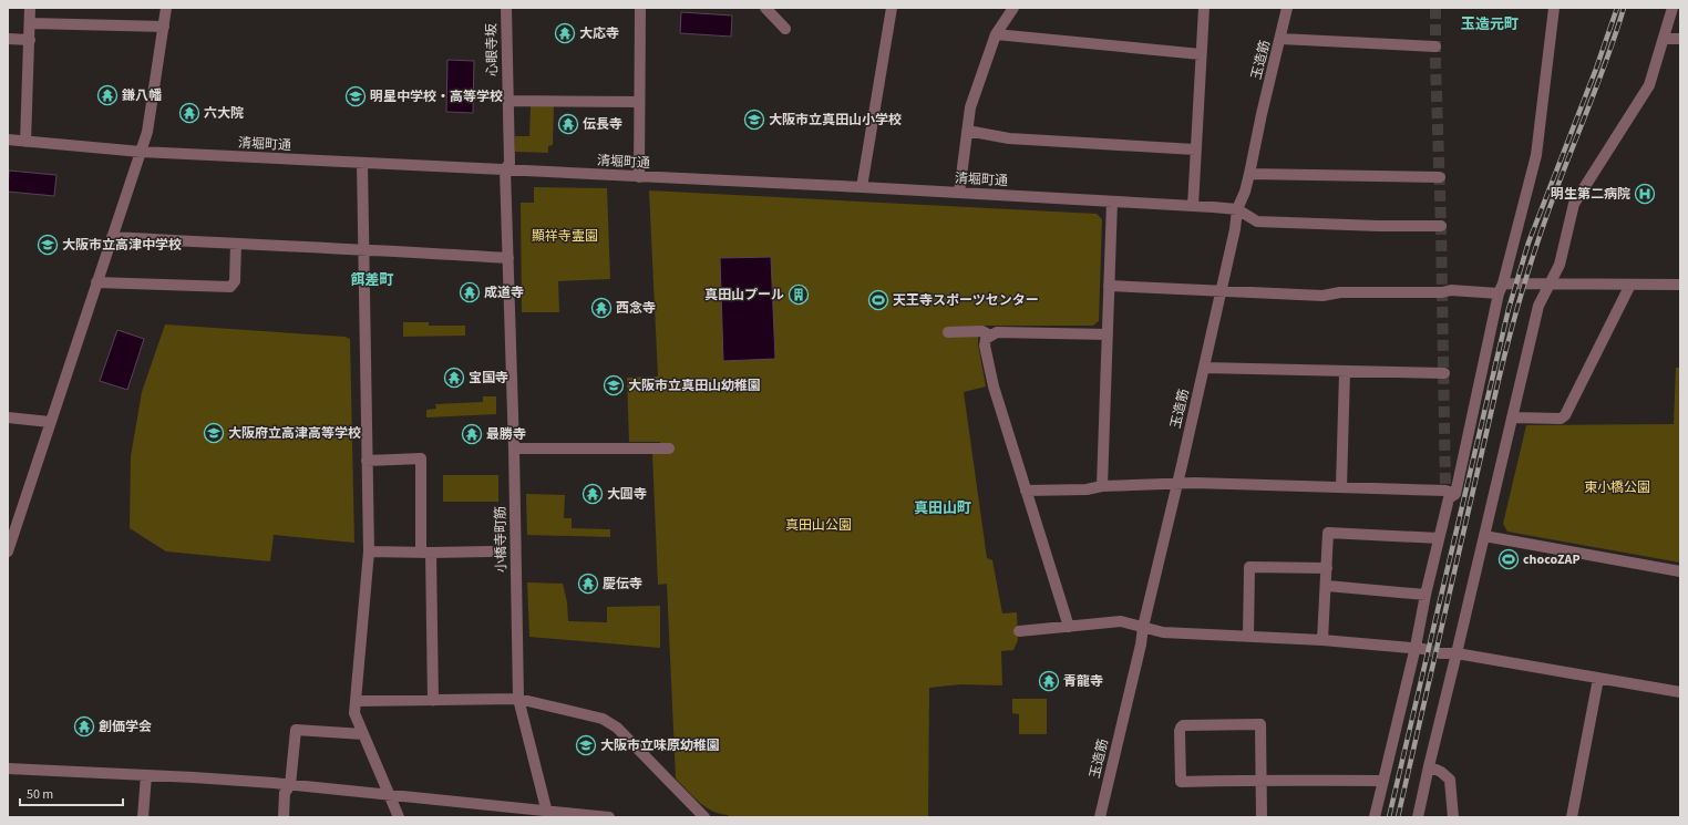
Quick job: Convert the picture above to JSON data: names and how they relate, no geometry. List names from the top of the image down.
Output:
{
  "streets": {
    "street": [
      "心眼寺坂",
      "玉造筋",
      "清堀町通",
      "小橋寺町筋"
    ]
  },
  "crossings": [
    ["心眼寺坂", "清堀町通"],
    ["心眼寺坂", "小橋寺町筋"],
    ["玉造筋", "清堀町通"]
  ],
  "districts": ["玉造元町", "餌差町", "真田山町"],
  "parks": ["顯祥寺霊園", "東小橋公園", "真田山公園"],
  "places": {
    "temple": [
      "大応寺",
      "鎌八幡",
      "六大院",
      "伝長寺",
      "成道寺",
      "西念寺",
      "宝国寺",
      "最勝寺",
      "大圓寺",
      "慶伝寺",
      "青龍寺",
      "創価学会"
    ],
    "school or university": [
      "明星中学校・高等学校",
      "大阪市立真田山小学校",
      "大阪市立高津中学校",
      "大阪市立真田山幼稚園",
      "大阪府立高津高等学校",
      "大阪市立味原幼稚園"
    ],
    "hospital": ["明生第二病院"],
    "building": ["真田山プール"],
    "sports": ["天王寺スポーツセンター", "chocoZAP"]
  },
  "scale_bar": "50 m"
}
